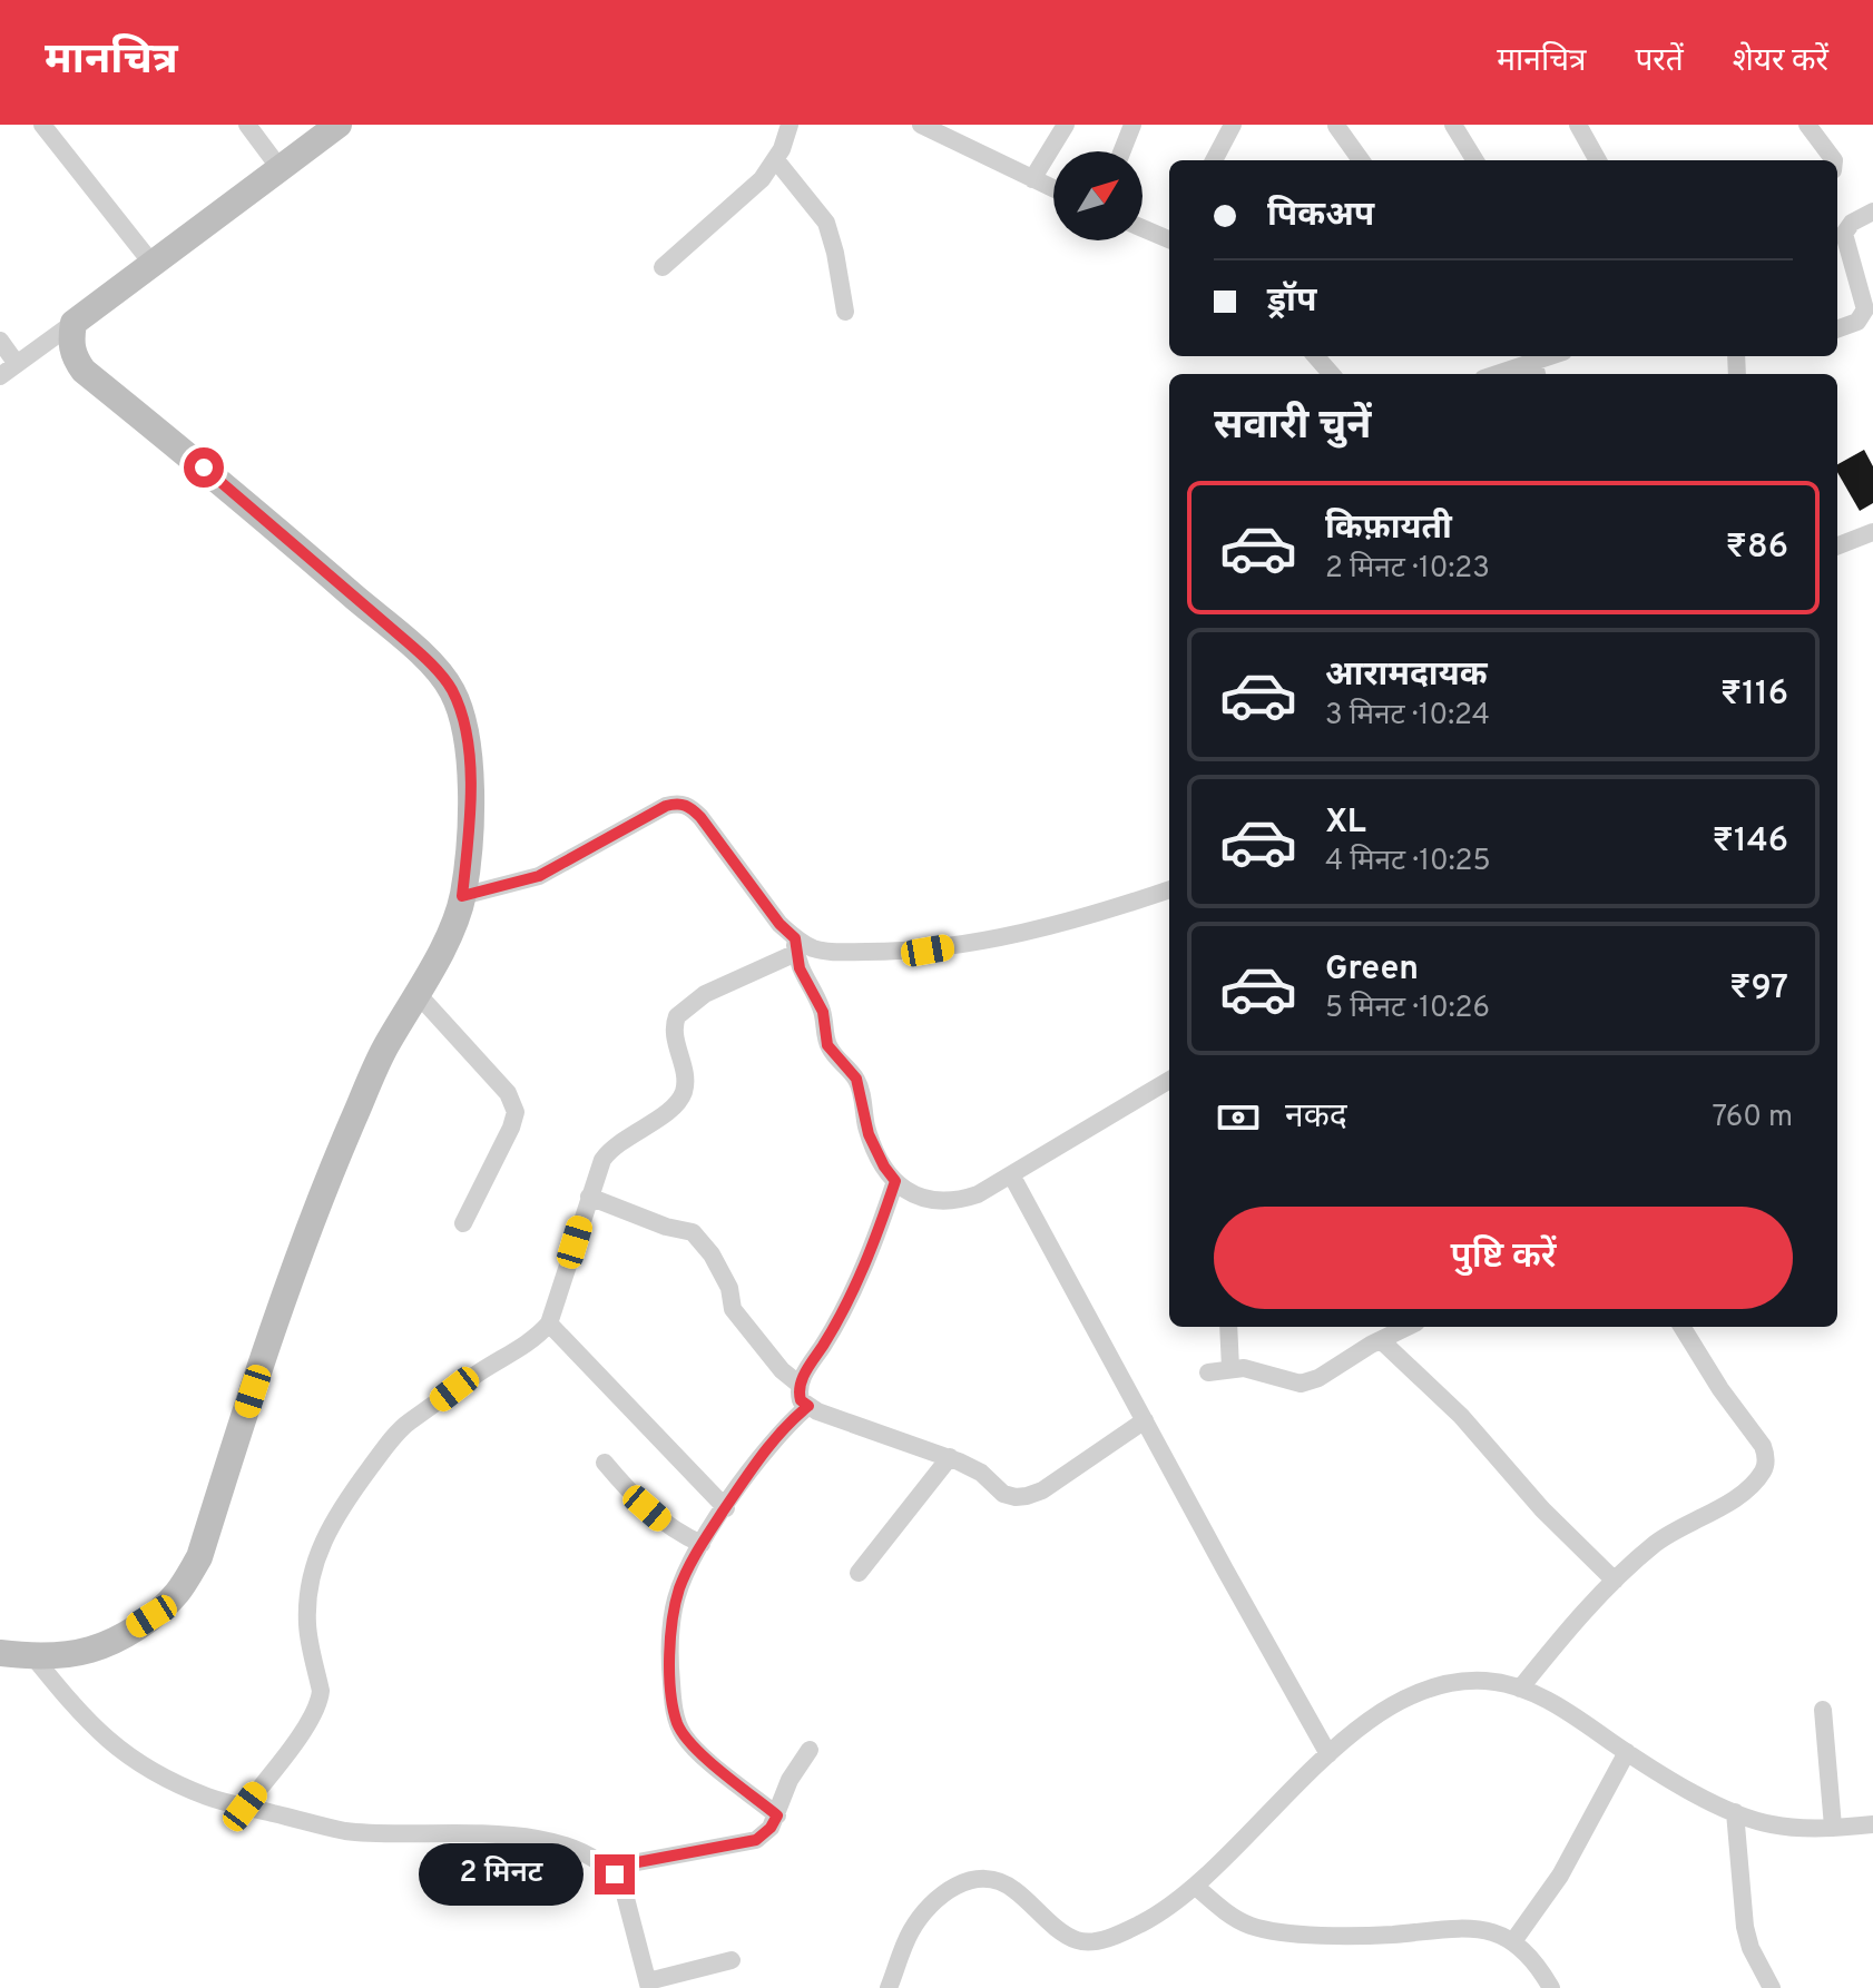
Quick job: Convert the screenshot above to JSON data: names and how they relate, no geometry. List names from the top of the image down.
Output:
{
  "north": "top right",
  "page": {
    "header": "मानचित्र",
    "nav": ["मानचित्र", "परतें", "शेयर करें"],
    "banner": ["पिकअप", "ड्रॉप"],
    "heading": "सवारी चुनें",
    "list": [
      {
        "name": "किफ़ायती",
        "note": "2 मिनट · 10:23",
        "value": "₹86"
      },
      {
        "name": "आरामदायक",
        "note": "3 मिनट · 10:24",
        "value": "₹116"
      },
      {
        "name": "XL",
        "note": "4 मिनट · 10:25",
        "value": "₹146"
      },
      {
        "name": "Green",
        "note": "5 मिनट · 10:26",
        "value": "₹97"
      }
    ],
    "pay": ["नकद", "760 m"],
    "buttons": "पुष्टि करें",
    "bubble": "2 मिनट"
  }
}
